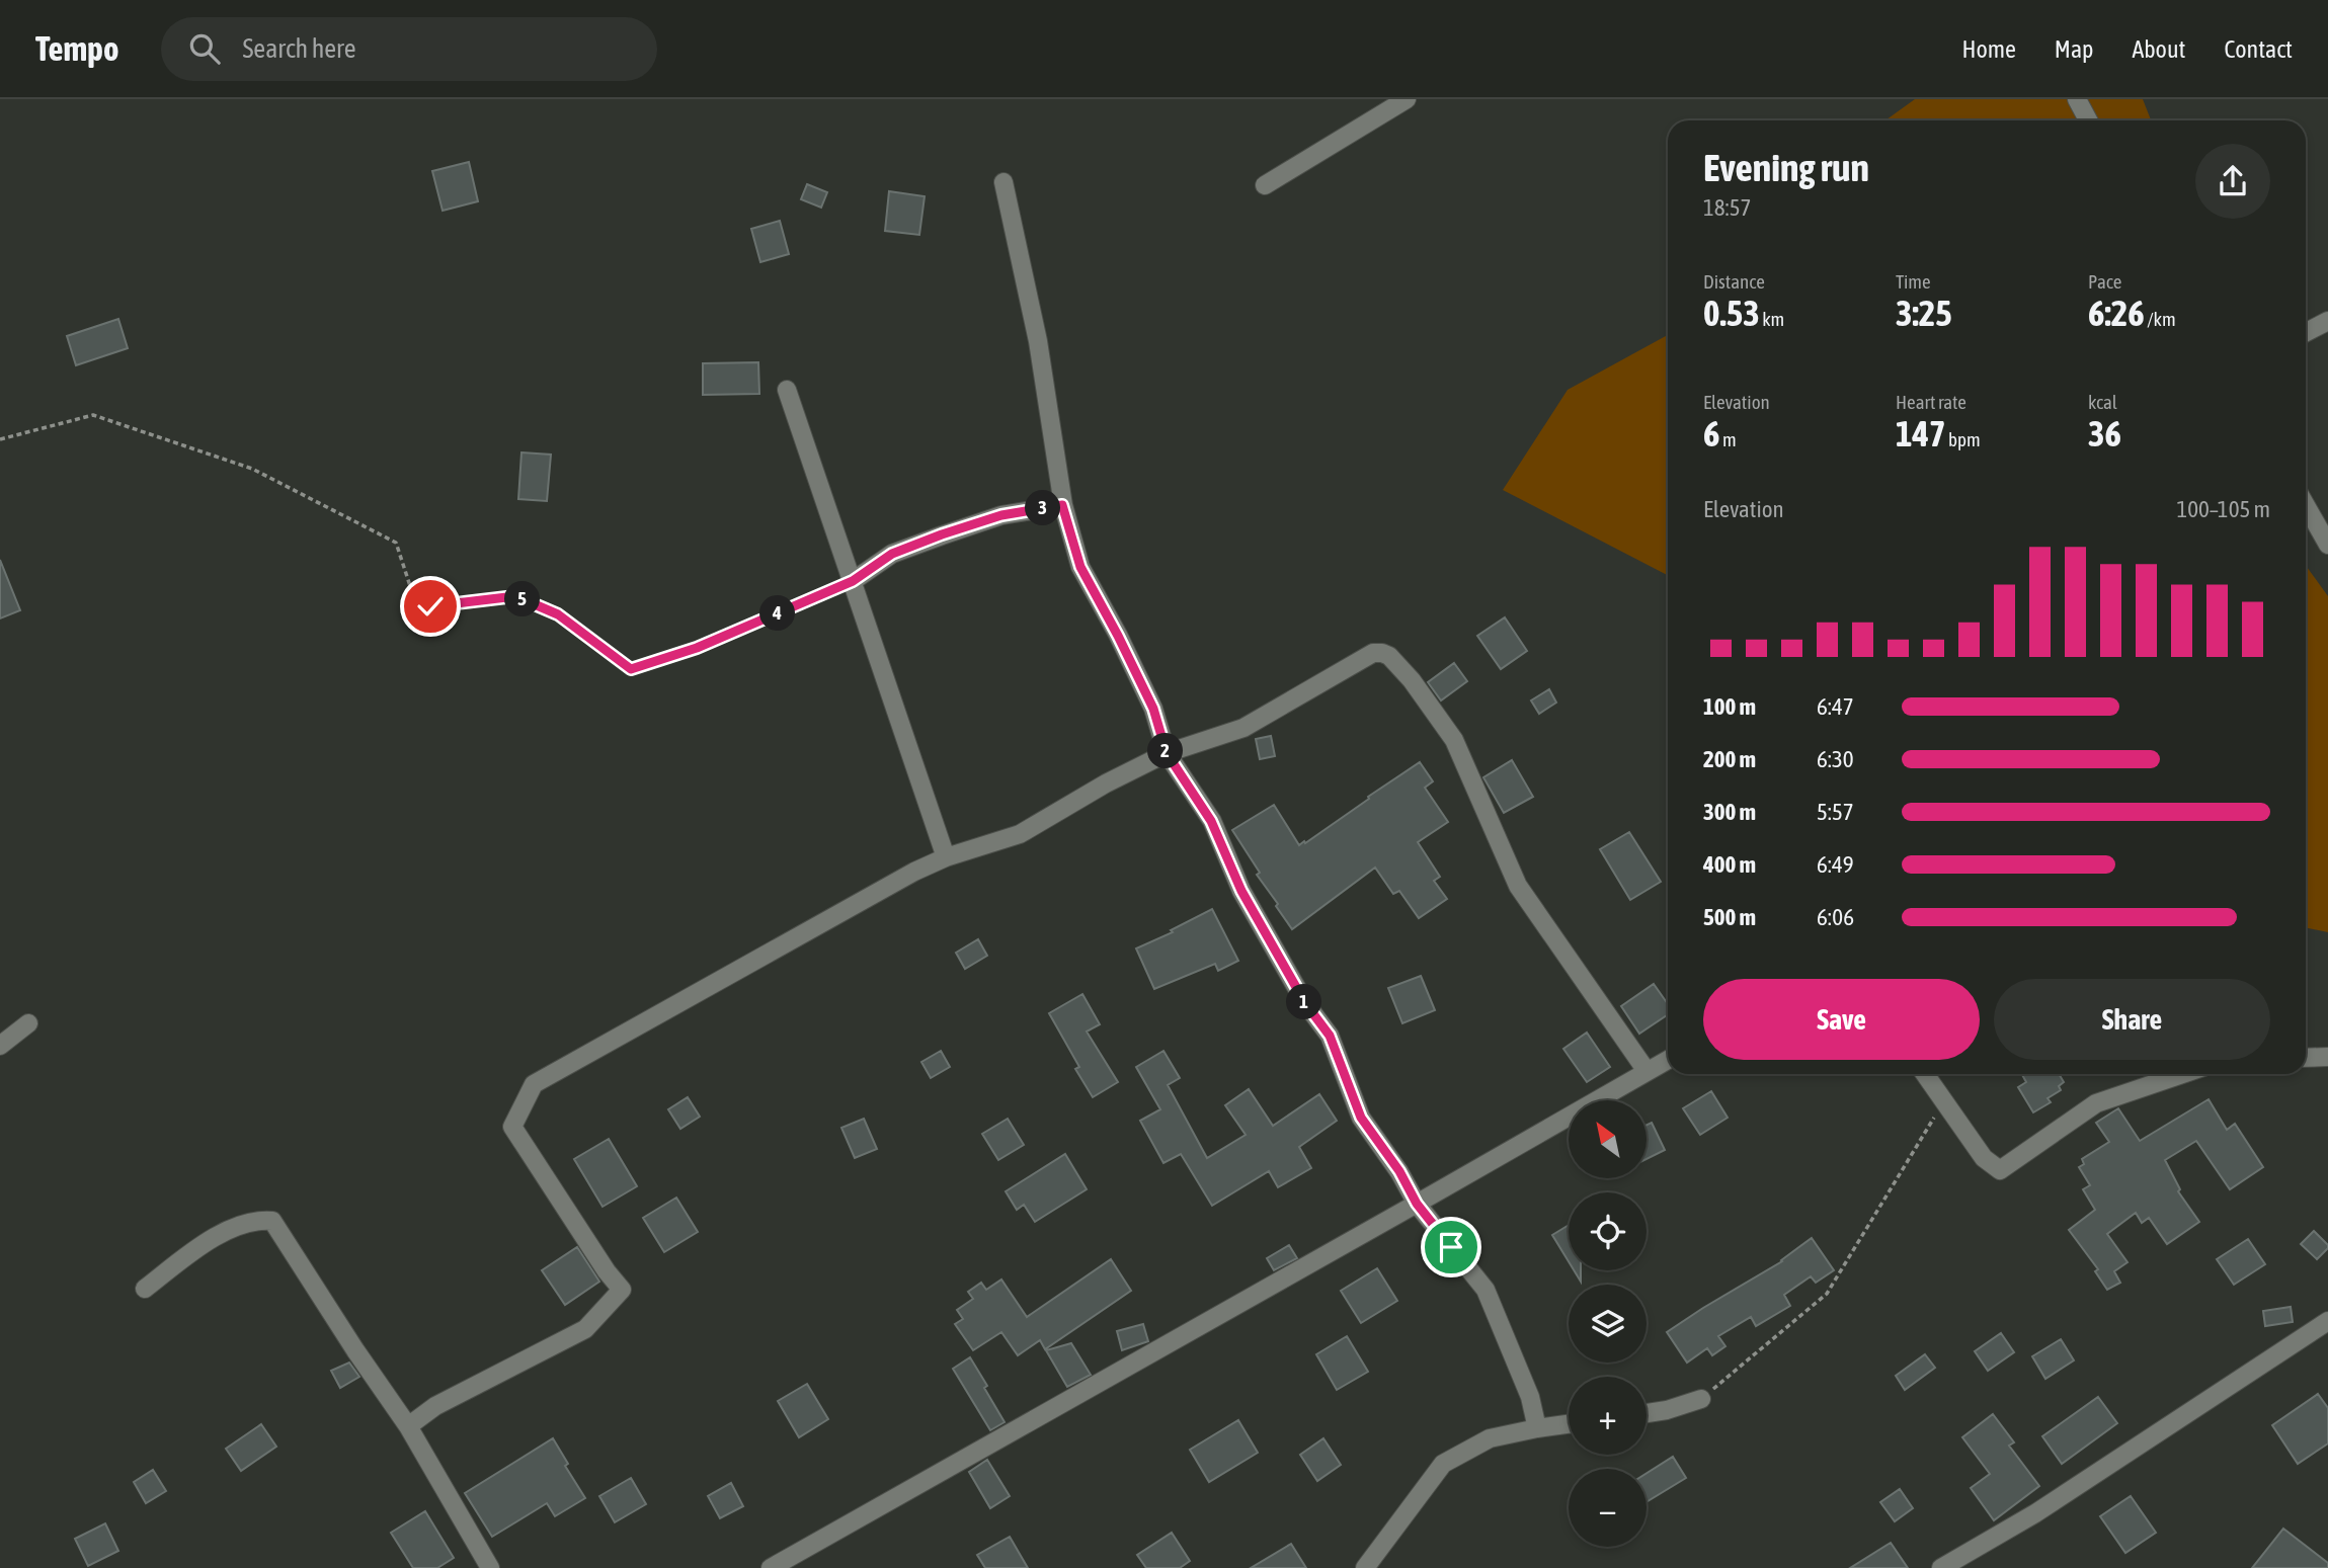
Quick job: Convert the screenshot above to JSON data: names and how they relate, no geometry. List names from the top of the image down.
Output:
{
  "north": "top left",
  "page": {
    "header": "Tempo",
    "search": "Search here",
    "nav": [
      "Home",
      "Map",
      "About",
      "Contact"
    ],
    "heading": ["Evening run", "18:57"],
    "stats": [
      ["Distance", "0.53 km"],
      ["Time", "3:25"],
      ["Pace", "6:26 /km"],
      ["Elevation", "6 m"],
      ["Heart rate", "147 bpm"],
      ["kcal", "36"]
    ],
    "chart": ["Elevation", "100–105 m"],
    "pins": [
      "3",
      "5",
      "4",
      "2",
      "1"
    ],
    "list": [
      {
        "name": "100 m",
        "note": "6:47"
      },
      {
        "name": "200 m",
        "note": "6:30"
      },
      {
        "name": "300 m",
        "note": "5:57"
      },
      {
        "name": "400 m",
        "note": "6:49"
      },
      {
        "name": "500 m",
        "note": "6:06"
      }
    ],
    "buttons": ["Save", "Share"],
    "map_buttons": ["+", "−"]
  }
}
